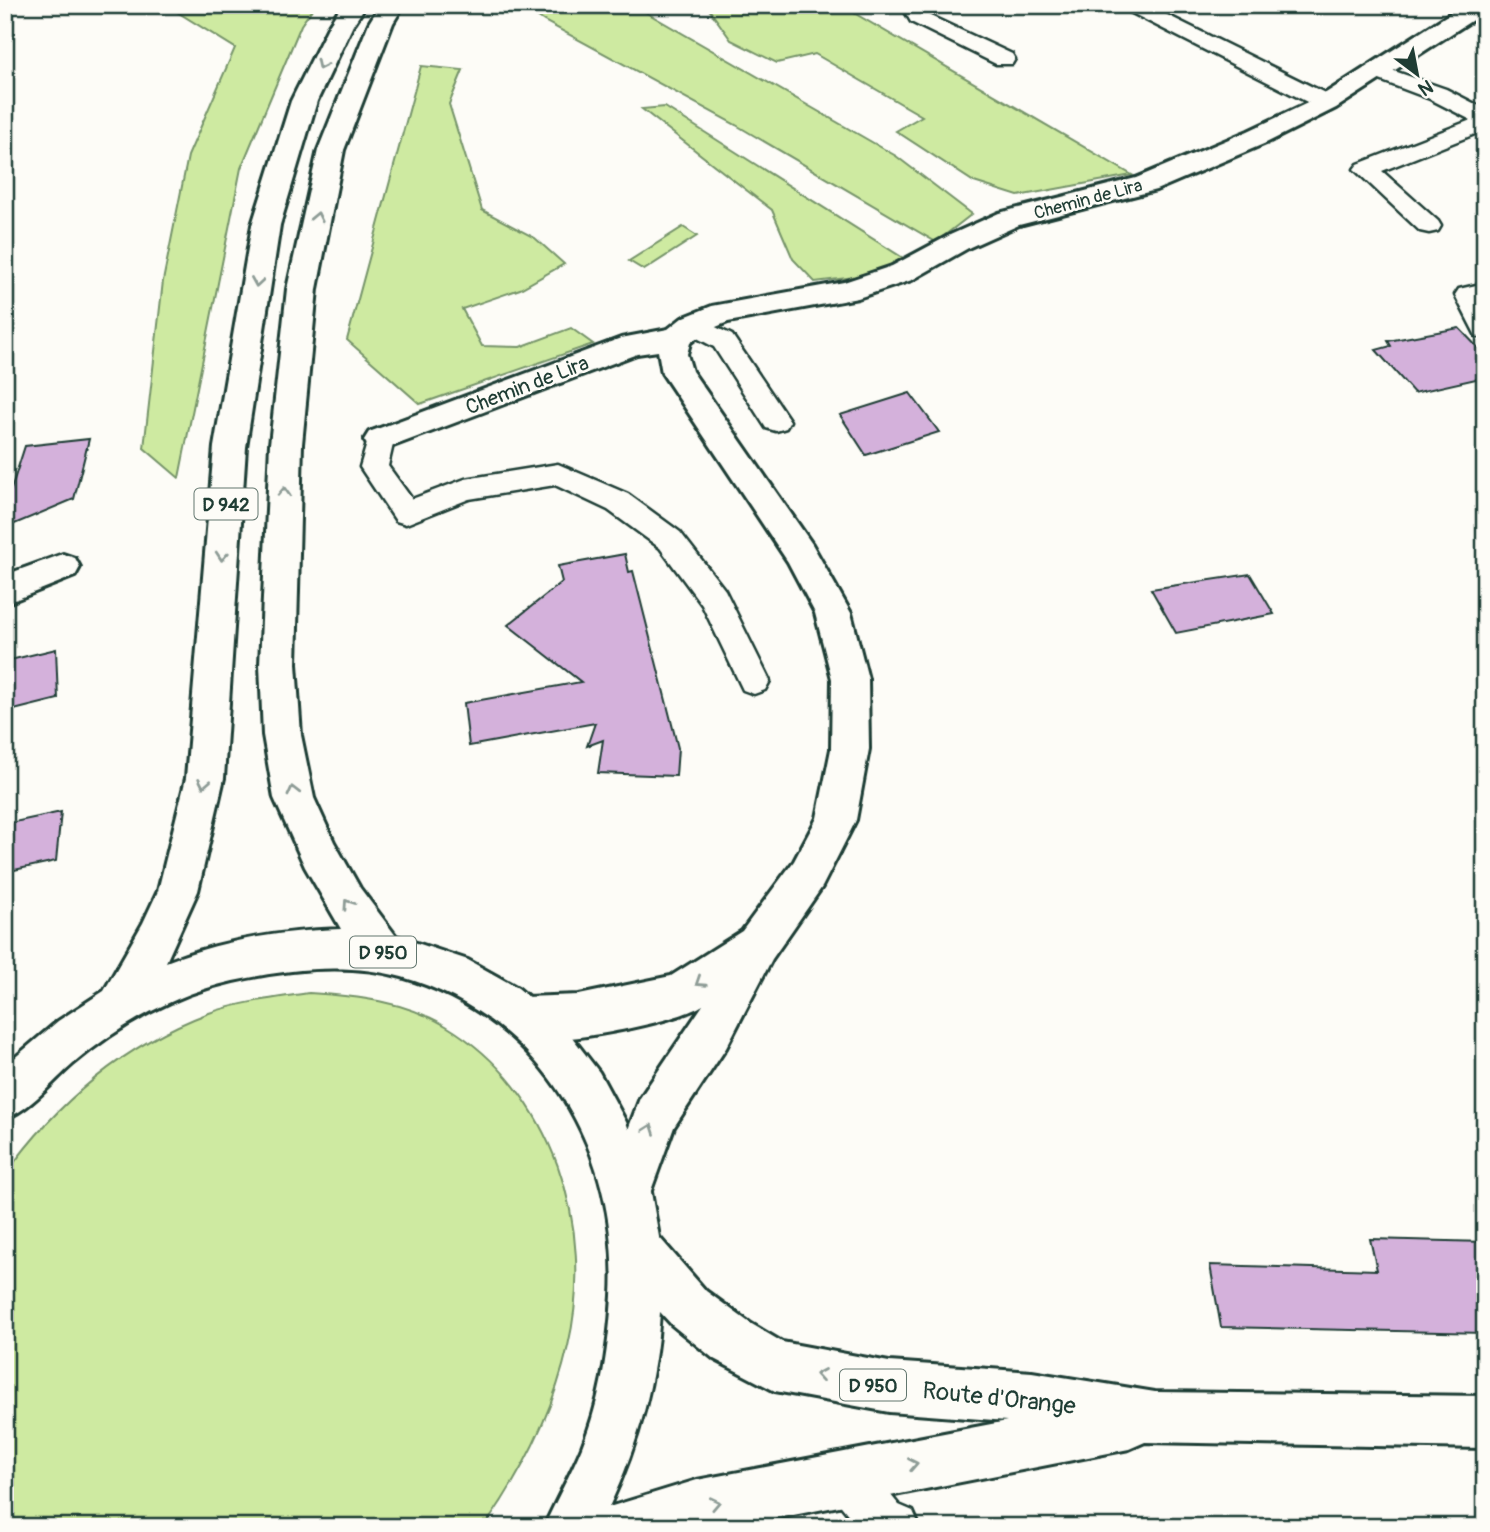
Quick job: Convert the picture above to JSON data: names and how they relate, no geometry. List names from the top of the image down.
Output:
{
  "streets": {
    "main road": [
      "Chemin de Lira",
      "D 942",
      "D 950",
      "Route d'Orange"
    ]
  },
  "crossings": [
    ["D 942", "D 950"],
    ["D 950", "Route d'Orange"]
  ],
  "north": "bottom right"
}
